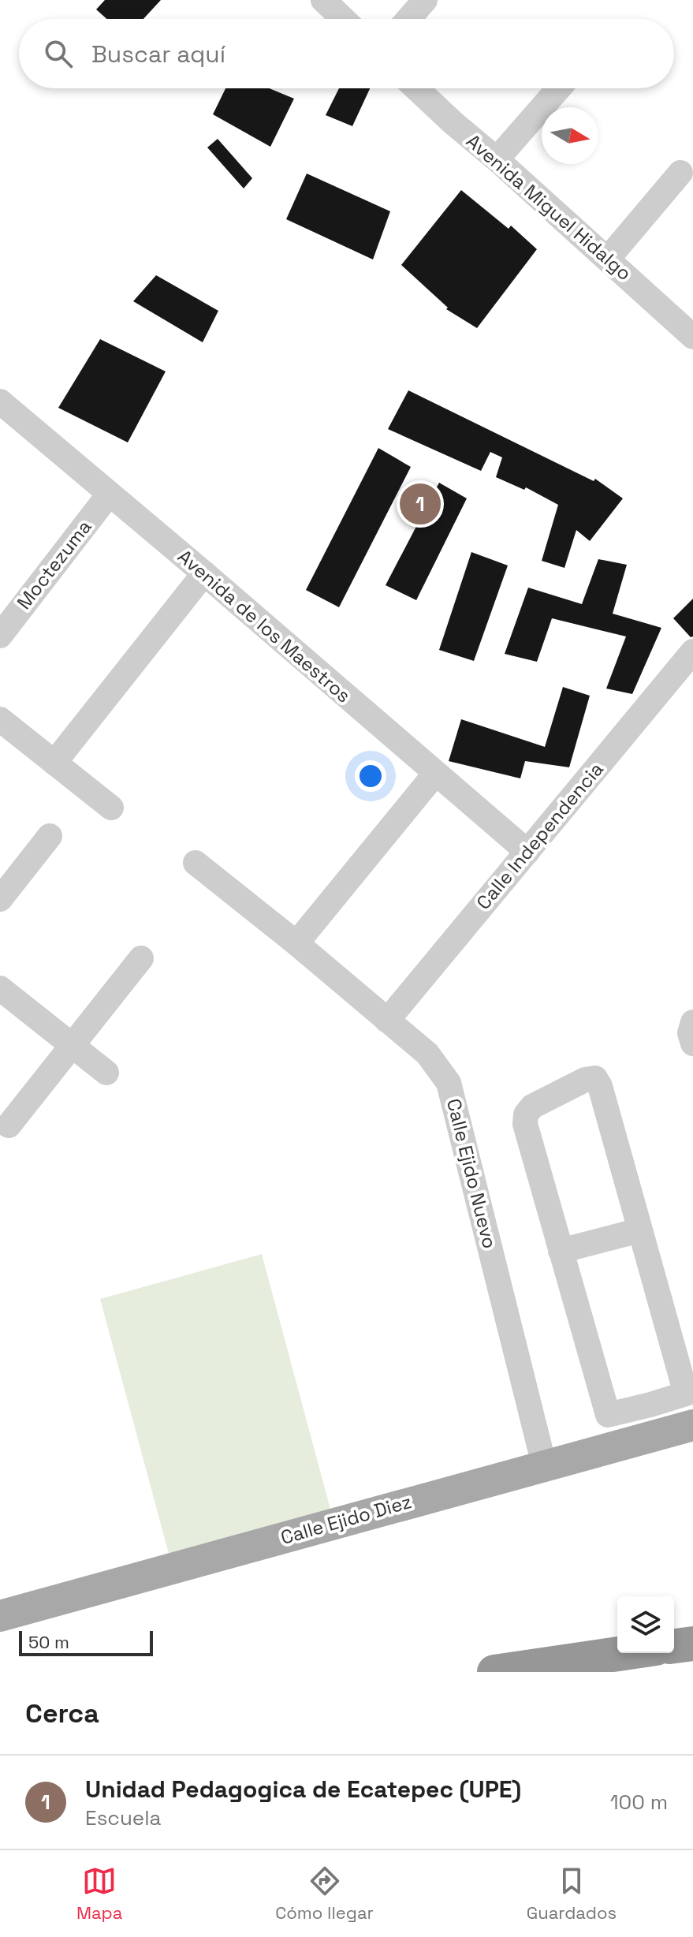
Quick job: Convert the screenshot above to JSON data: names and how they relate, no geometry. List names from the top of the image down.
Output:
{
  "streets": {
    "main road": ["Calle Ejido Diez"],
    "street": [
      "Avenida Miguel Hidalgo",
      "Moctezuma",
      "Avenida de los Maestros",
      "Calle Independencia",
      "Calle Ejido Nuevo"
    ]
  },
  "crossings": [
    ["Moctezuma", "Avenida de los Maestros"],
    ["Avenida de los Maestros", "Calle Independencia"],
    ["Calle Independencia", "Calle Ejido Nuevo"],
    ["Calle Ejido Nuevo", "Calle Ejido Diez"]
  ],
  "scale_bar": "50 m",
  "north": "right",
  "page": {
    "search": "Buscar aquí",
    "pins": "1",
    "scale": "50 m",
    "heading": "Cerca",
    "list": [
      {
        "mark": "1",
        "name": "Unidad Pedagogica de Ecatepec (UPE)",
        "note": "Escuela",
        "value": "100 m"
      }
    ],
    "nav": ["Mapa", "Cómo llegar", "Guardados"]
  }
}
